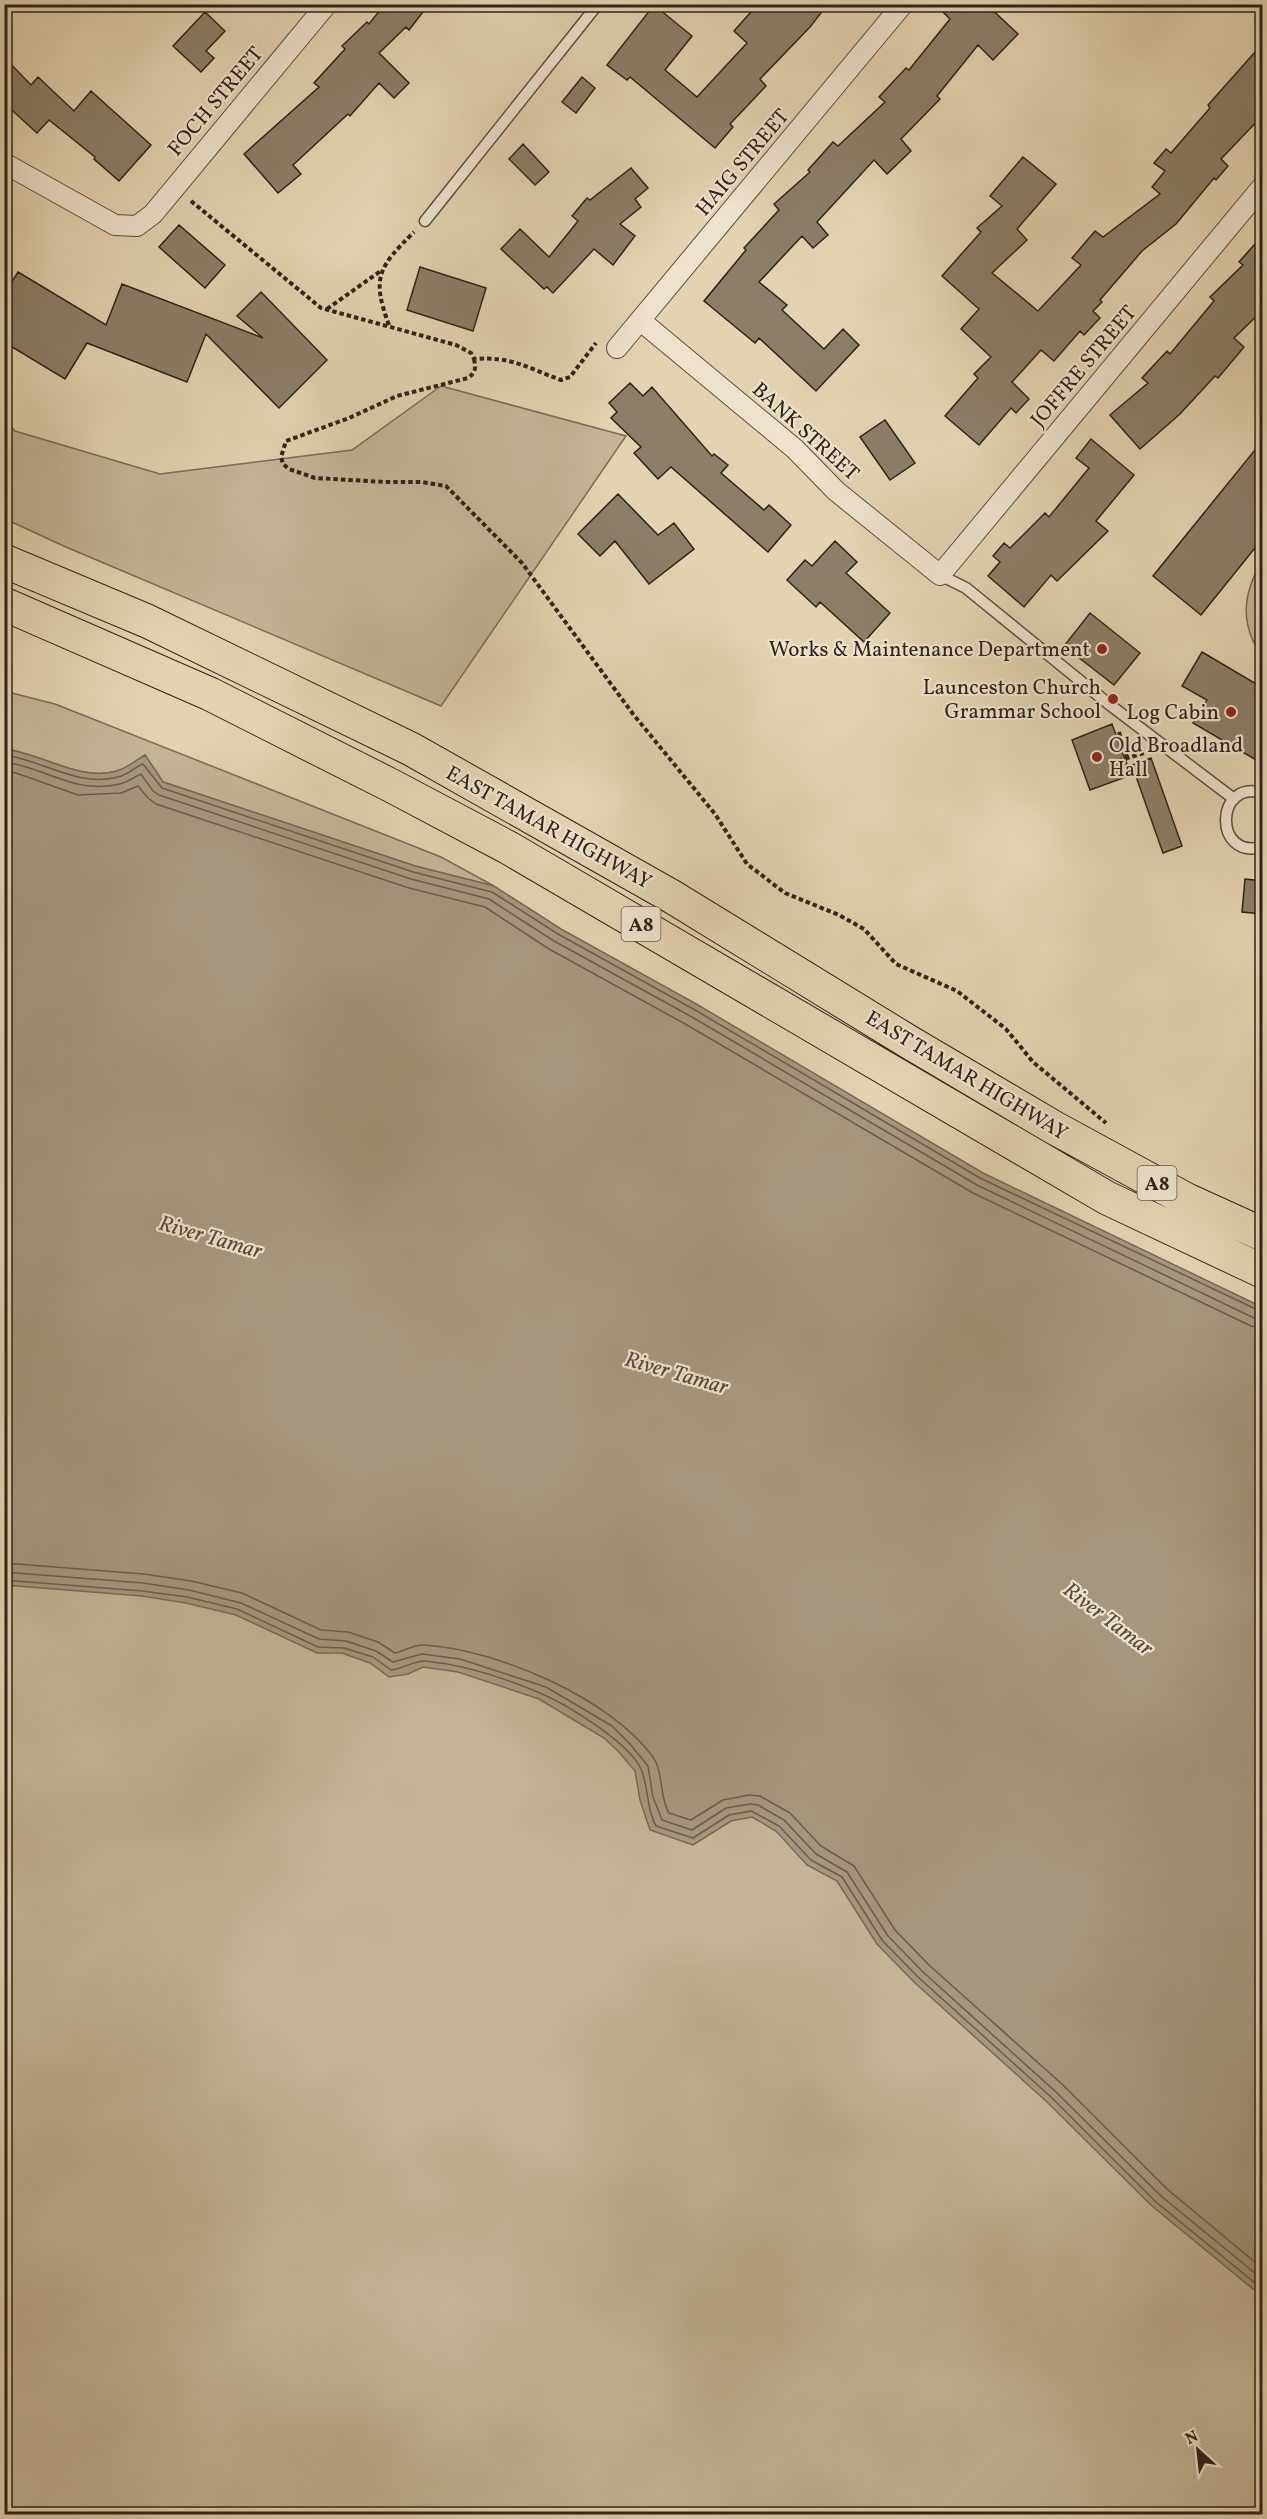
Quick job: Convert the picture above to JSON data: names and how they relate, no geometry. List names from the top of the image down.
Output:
{
  "streets": {
    "highway": ["EAST TAMAR HIGHWAY", "A8"],
    "street": [
      "FOCH STREET",
      "HAIG STREET",
      "JOFFRE STREET",
      "BANK STREET"
    ]
  },
  "crossings": [
    ["HAIG STREET", "BANK STREET"],
    ["JOFFRE STREET", "BANK STREET"]
  ],
  "water": ["River Tamar"],
  "places": [
    "Works & Maintenance Department",
    "Launceston Church Grammar School",
    "Log Cabin",
    "Old Broadland Hall"
  ],
  "north": "top left"
}
